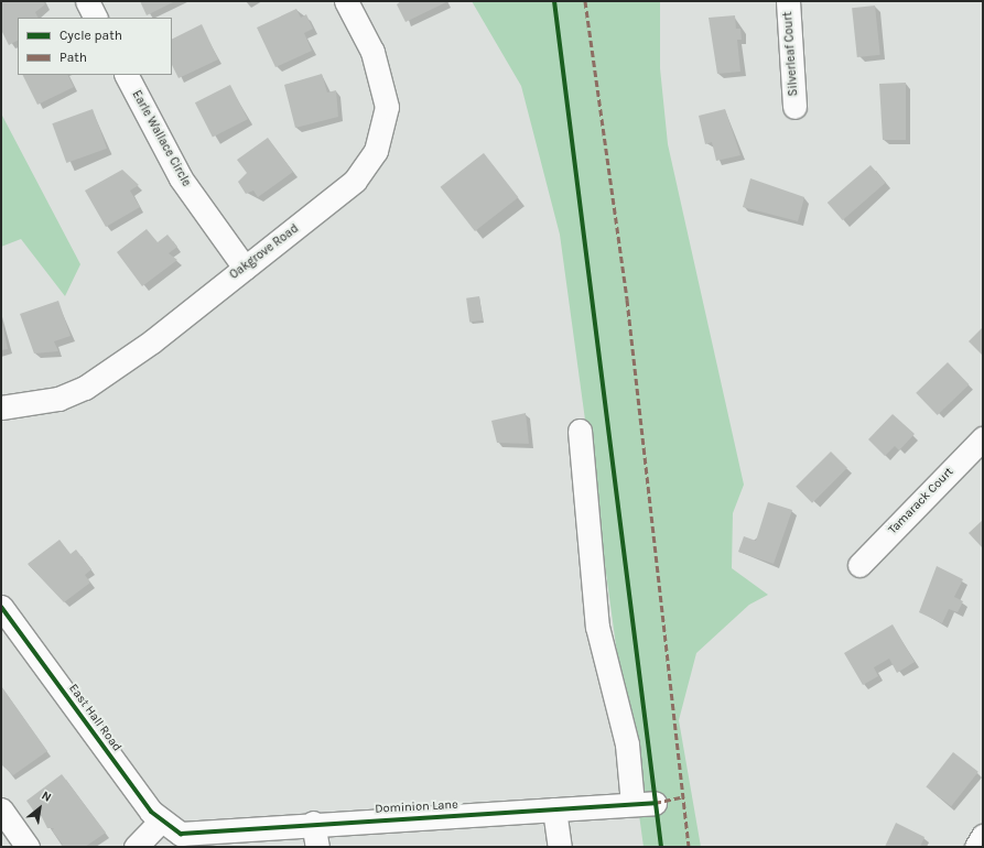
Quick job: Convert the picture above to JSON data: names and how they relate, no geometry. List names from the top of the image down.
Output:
{
  "streets": {
    "street": [
      "Silverleaf Court",
      "Earle Wallace Circle",
      "Oakgrove Road",
      "Tamarack Court",
      "East Hall Road",
      "Dominion Lane"
    ]
  },
  "crossings": [
    ["Earle Wallace Circle", "Oakgrove Road"],
    ["East Hall Road", "Dominion Lane"]
  ],
  "legend": ["Cycle path", "Path"],
  "north": "top right"
}
